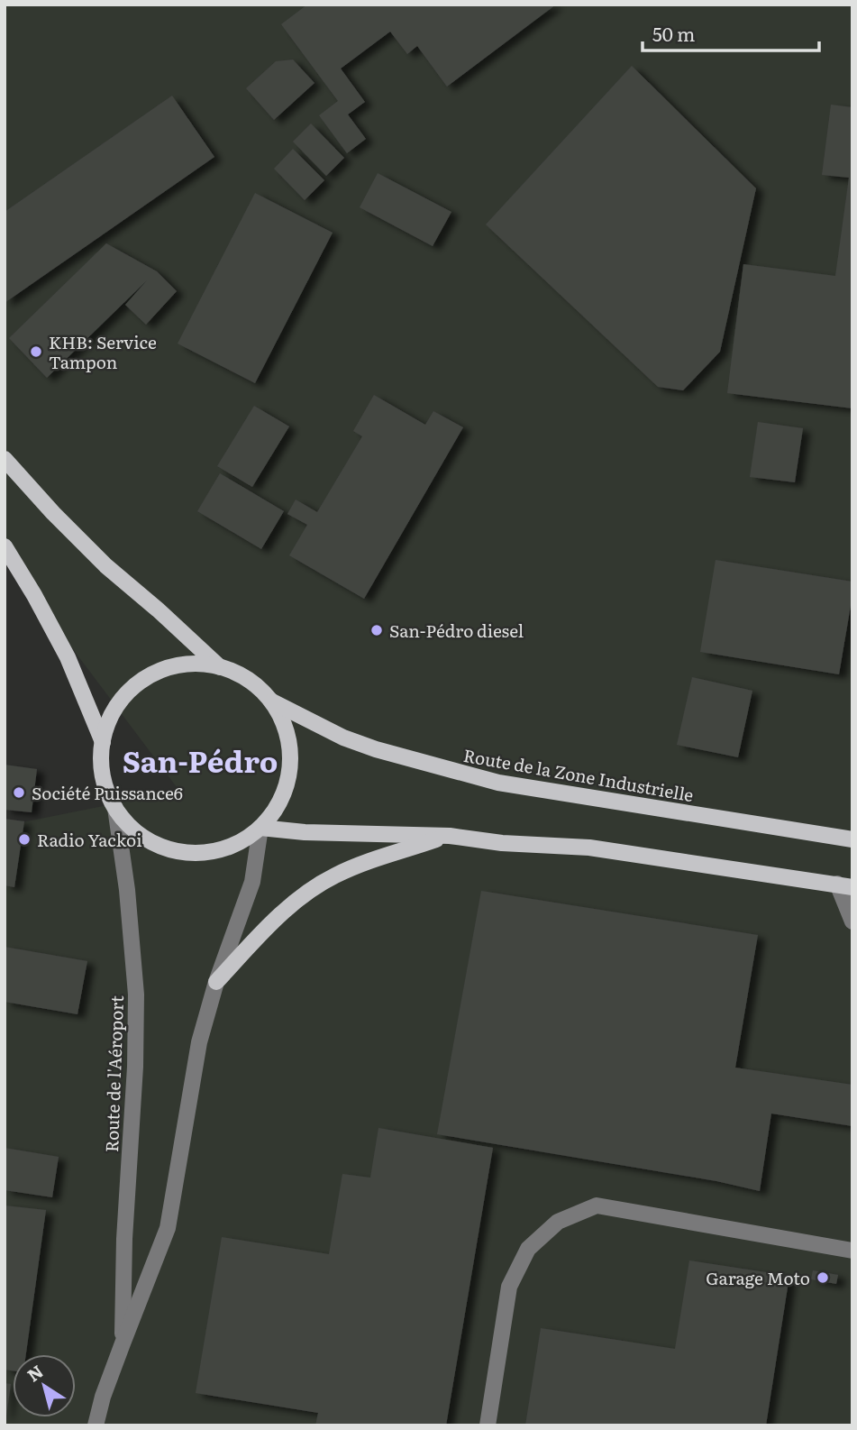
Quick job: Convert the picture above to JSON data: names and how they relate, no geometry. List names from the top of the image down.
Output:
{
  "streets": {
    "main road": ["Route de la Zone Industrielle"],
    "street": ["Route de l'Aéroport"]
  },
  "crossings": [
    ["Route de la Zone Industrielle", "Route de l'Aéroport"]
  ],
  "districts": ["San-Pédro"],
  "places": [
    "KHB: Service Tampon",
    "San-Pédro diesel",
    "Société Puissance6",
    "Radio Yackoi",
    "Garage Moto"
  ],
  "scale_bar": "50 m",
  "north": "top left"
}
